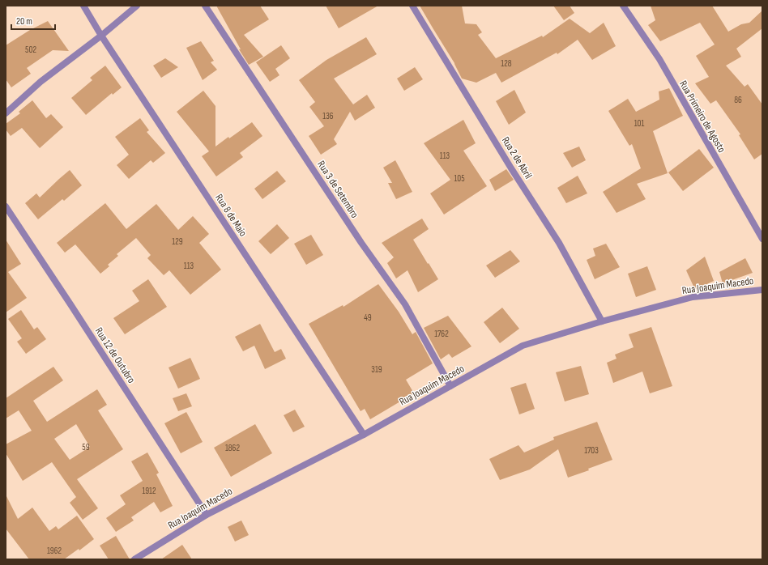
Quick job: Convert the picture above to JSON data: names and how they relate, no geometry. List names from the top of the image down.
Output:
{
  "streets": {
    "street": [
      "Rua Primeiro de Agosto",
      "Rua 2 de Abril",
      "Rua 3 de Setembro",
      "Rua 8 de Maio",
      "Rua Joaquim Macedo",
      "Rua 12 de Outubro"
    ]
  },
  "crossings": [
    ["Rua 2 de Abril", "Rua Joaquim Macedo"],
    ["Rua 3 de Setembro", "Rua Joaquim Macedo"],
    ["Rua 8 de Maio", "Rua Joaquim Macedo"],
    ["Rua Joaquim Macedo", "Rua 12 de Outubro"]
  ],
  "house_numbers": [
    "502",
    "128",
    "86",
    "136",
    "101",
    "113",
    "105",
    "129",
    "113",
    "49",
    "1762",
    "319",
    "59",
    "1862",
    "1703",
    "1912",
    "1962"
  ],
  "scale_bar": "20 m"
}
